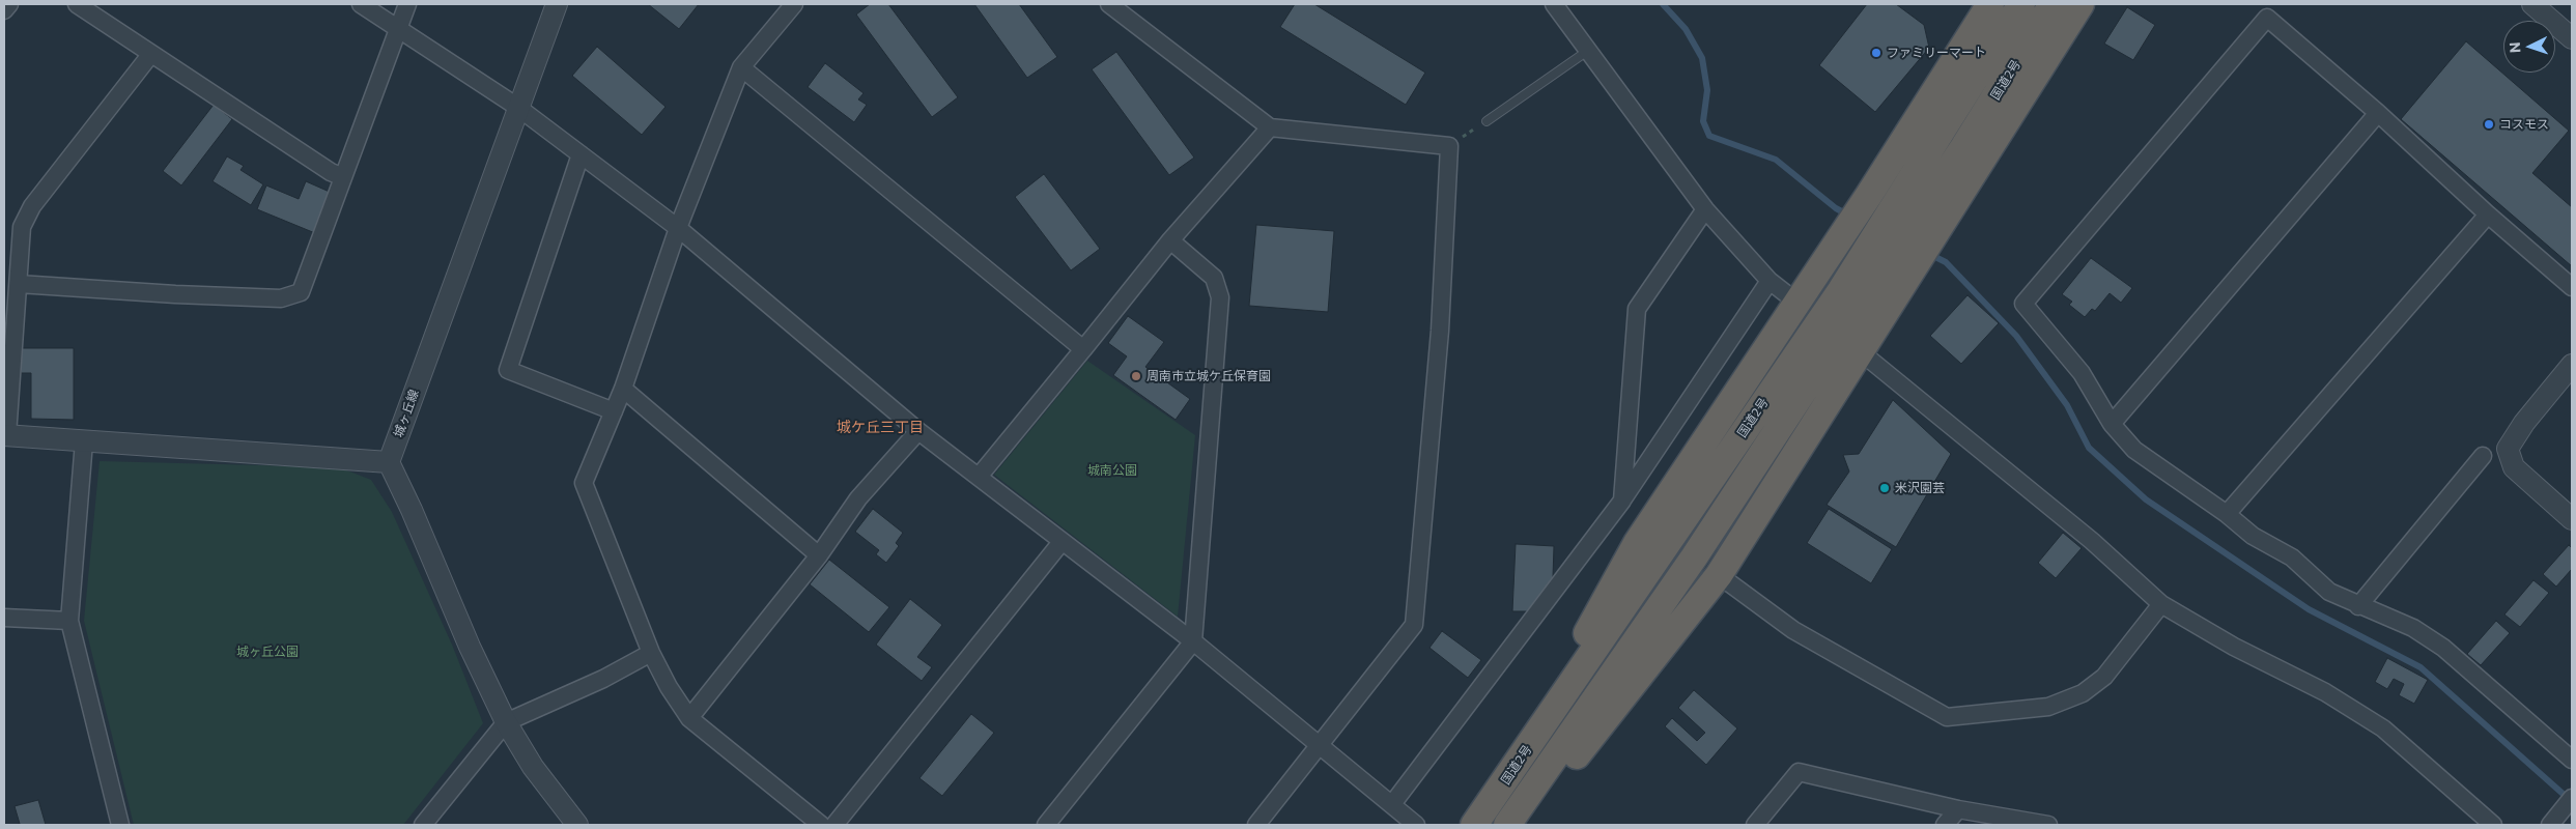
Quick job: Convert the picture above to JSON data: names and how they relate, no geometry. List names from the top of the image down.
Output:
{
  "streets": {
    "highway": ["国道2号"],
    "street": ["城ヶ丘線"]
  },
  "districts": ["城ケ丘三丁目"],
  "parks": ["城南公園", "城ヶ丘公園"],
  "places": [
    "ファミリーマート",
    "コスモス",
    "周南市立城ケ丘保育園",
    "米沢園芸"
  ],
  "north": "left"
}
